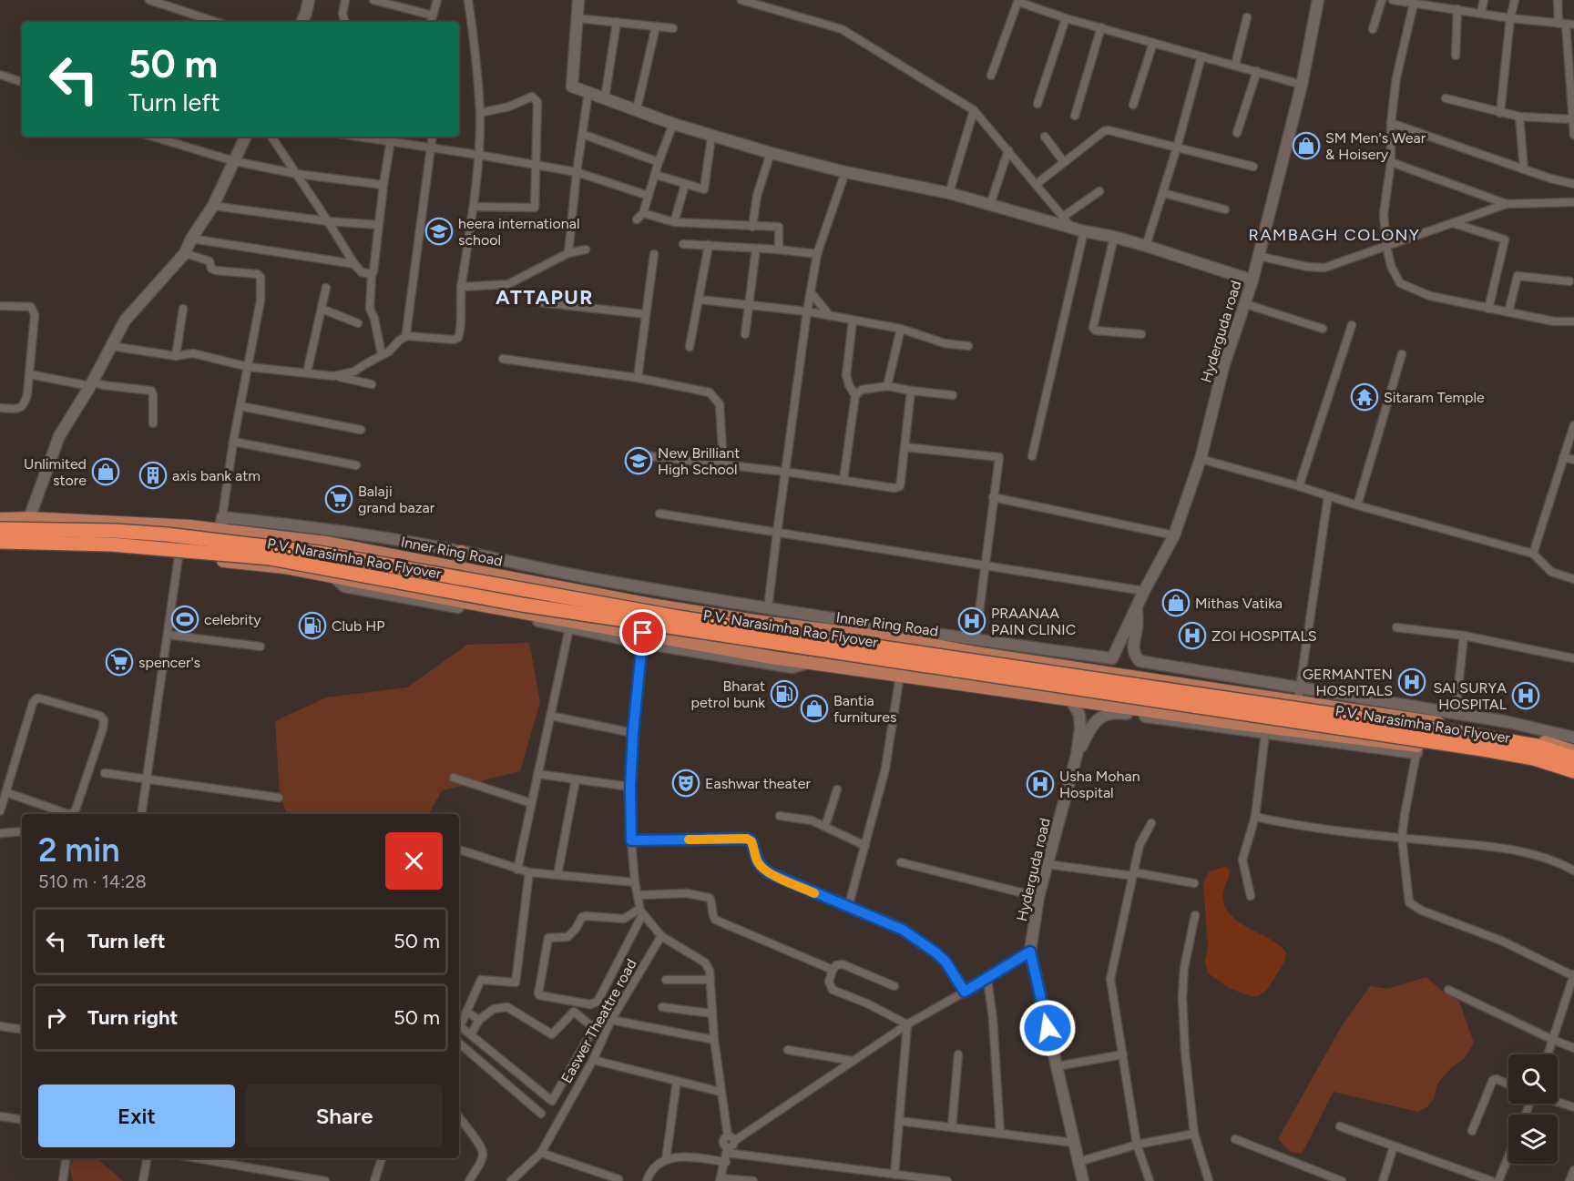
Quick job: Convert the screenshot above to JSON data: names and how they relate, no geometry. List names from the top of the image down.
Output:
{
  "streets": {
    "highway": ["P.V. Narasimha Rao Flyover"],
    "main road": ["Inner Ring Road"],
    "street": ["Hyderguda road", "Easwer Theattre road"]
  },
  "districts": ["RAMBAGH COLONY", "ATTAPUR"],
  "places": {
    "shop": [
      "SM Men's Wear & Hoisery",
      "Unlimited store",
      "Mithas Vatika",
      "Bantia furnitures"
    ],
    "school or university": ["heera international school", "New Brilliant High School"],
    "temple": ["Sitaram Temple"],
    "building": ["axis bank atm"],
    "supermarket": ["Balaji grand bazar", "spencer's"],
    "sports": ["celebrity"],
    "hospital": [
      "PRAANAA PAIN CLINIC",
      "ZOI HOSPITALS",
      "GERMANTEN HOSPITALS",
      "SAI SURYA HOSPITAL",
      "Usha Mohan Hospital"
    ],
    "fuel station": ["Club HP", "Bharat petrol bunk"],
    "theatre": ["Eashwar theater"]
  },
  "page": {
    "turn": ["50 m", "Turn left"],
    "heading": ["2 min", "510 m · 14:28"],
    "list": [
      {
        "name": "Turn left",
        "value": "50 m"
      },
      {
        "name": "Turn right",
        "value": "50 m"
      }
    ],
    "buttons": ["Exit", "Share"]
  }
}
